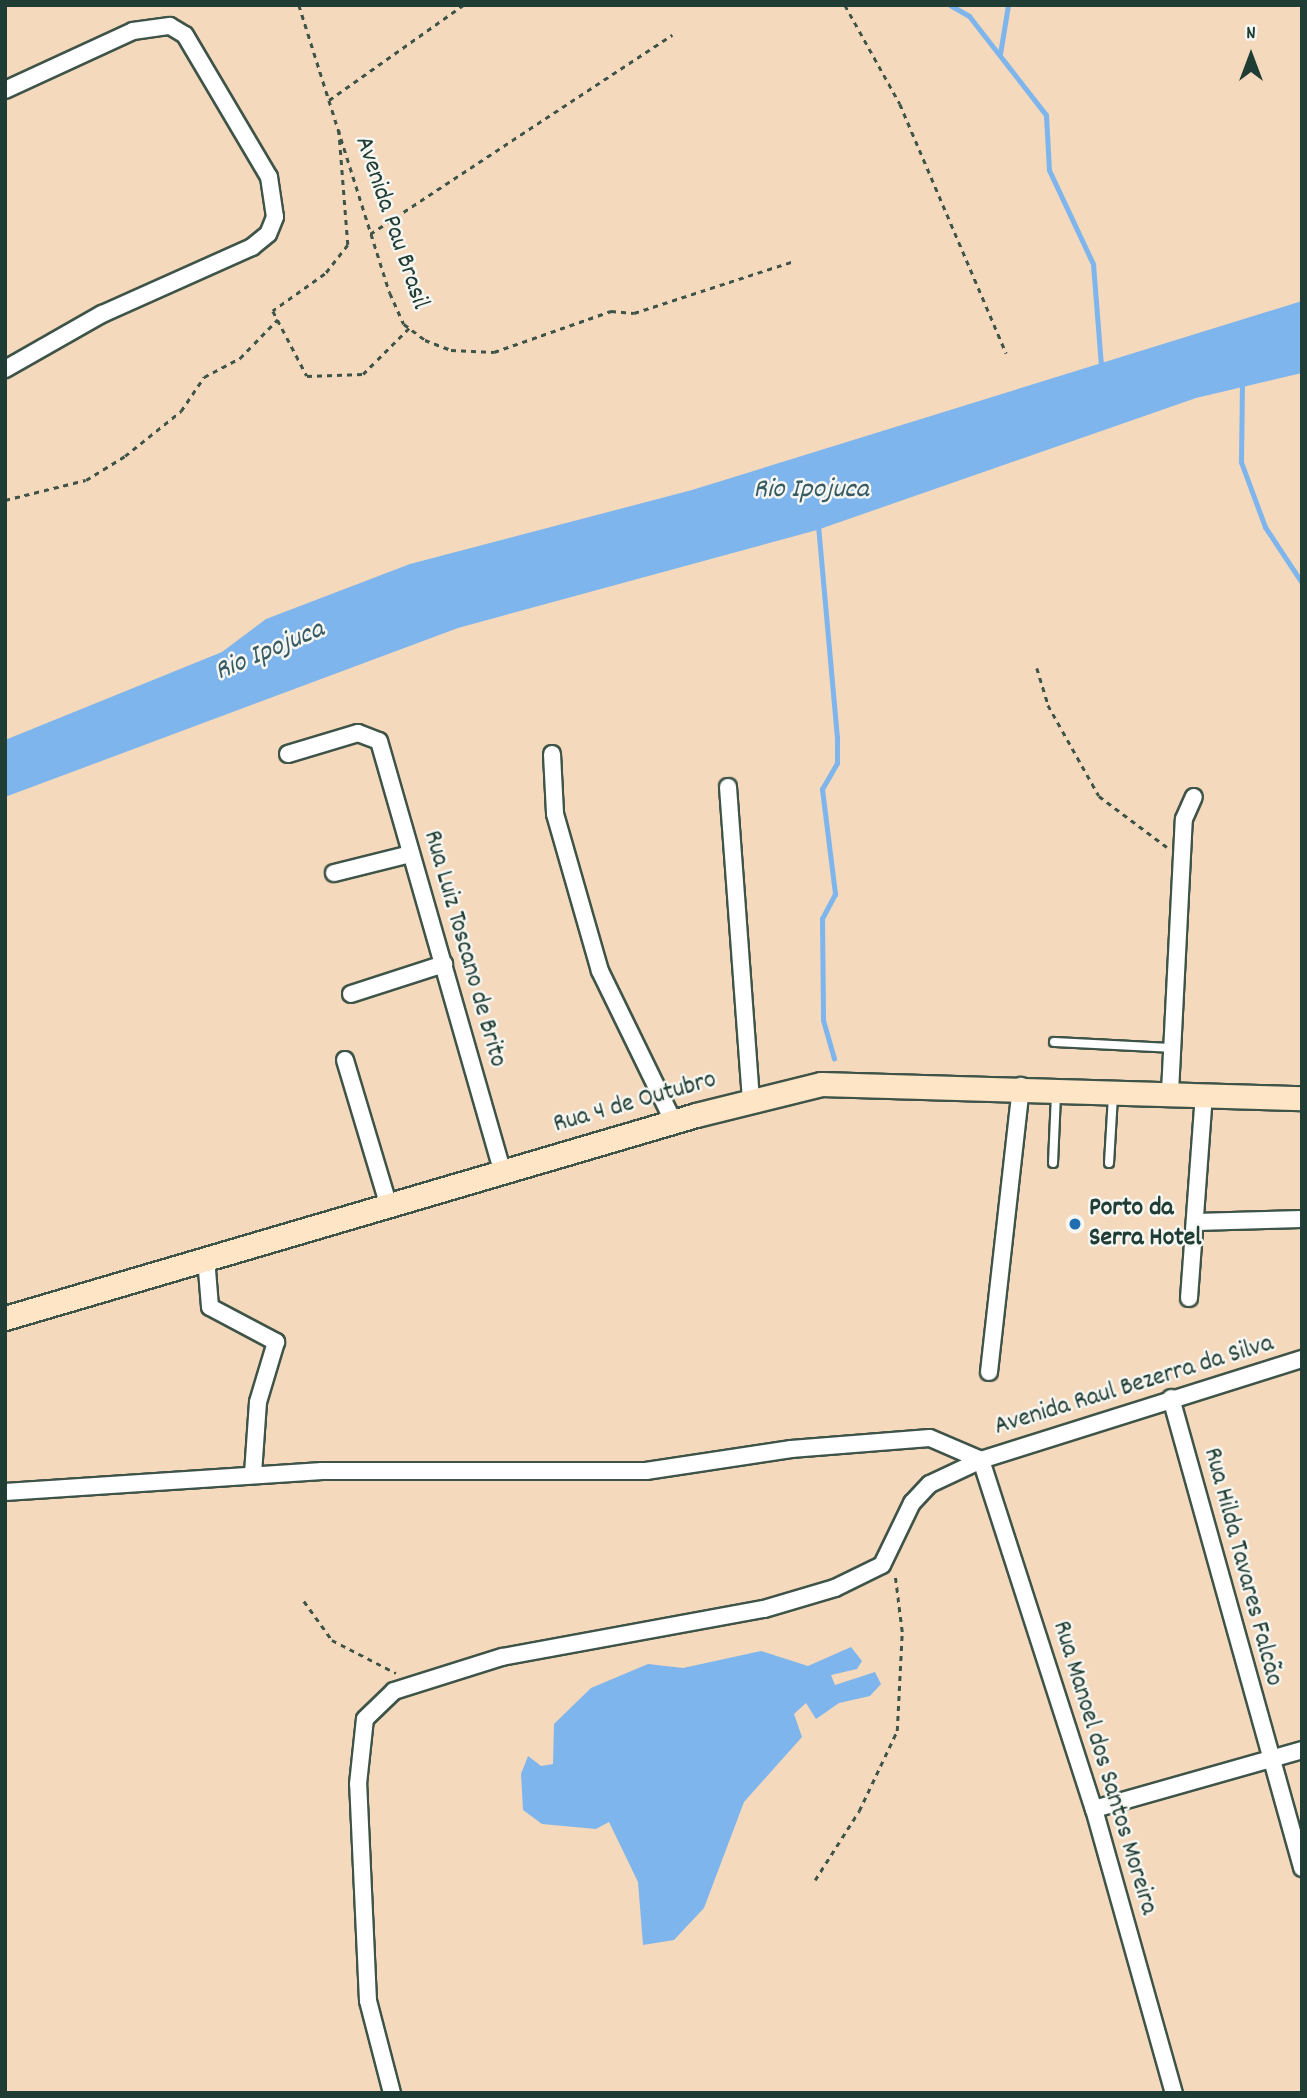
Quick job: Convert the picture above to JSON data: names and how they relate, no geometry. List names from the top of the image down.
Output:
{
  "streets": {
    "main road": ["Rua 4 de Outubro"],
    "street": [
      "Rua Luiz Toscano de Brito",
      "Avenida Raul Bezerra da Silva",
      "Rua Hilda Tavares Falcão",
      "Rua Manoel dos Santos Moreira"
    ],
    "path": ["Avenida Pau Brasil"]
  },
  "crossings": [
    ["Rua Luiz Toscano de Brito", "Rua 4 de Outubro"],
    ["Avenida Raul Bezerra da Silva", "Rua Hilda Tavares Falcão"],
    ["Avenida Raul Bezerra da Silva", "Rua Manoel dos Santos Moreira"]
  ],
  "water": ["Rio Ipojuca"],
  "places": ["Porto da Serra Hotel"],
  "north": "top"
}
